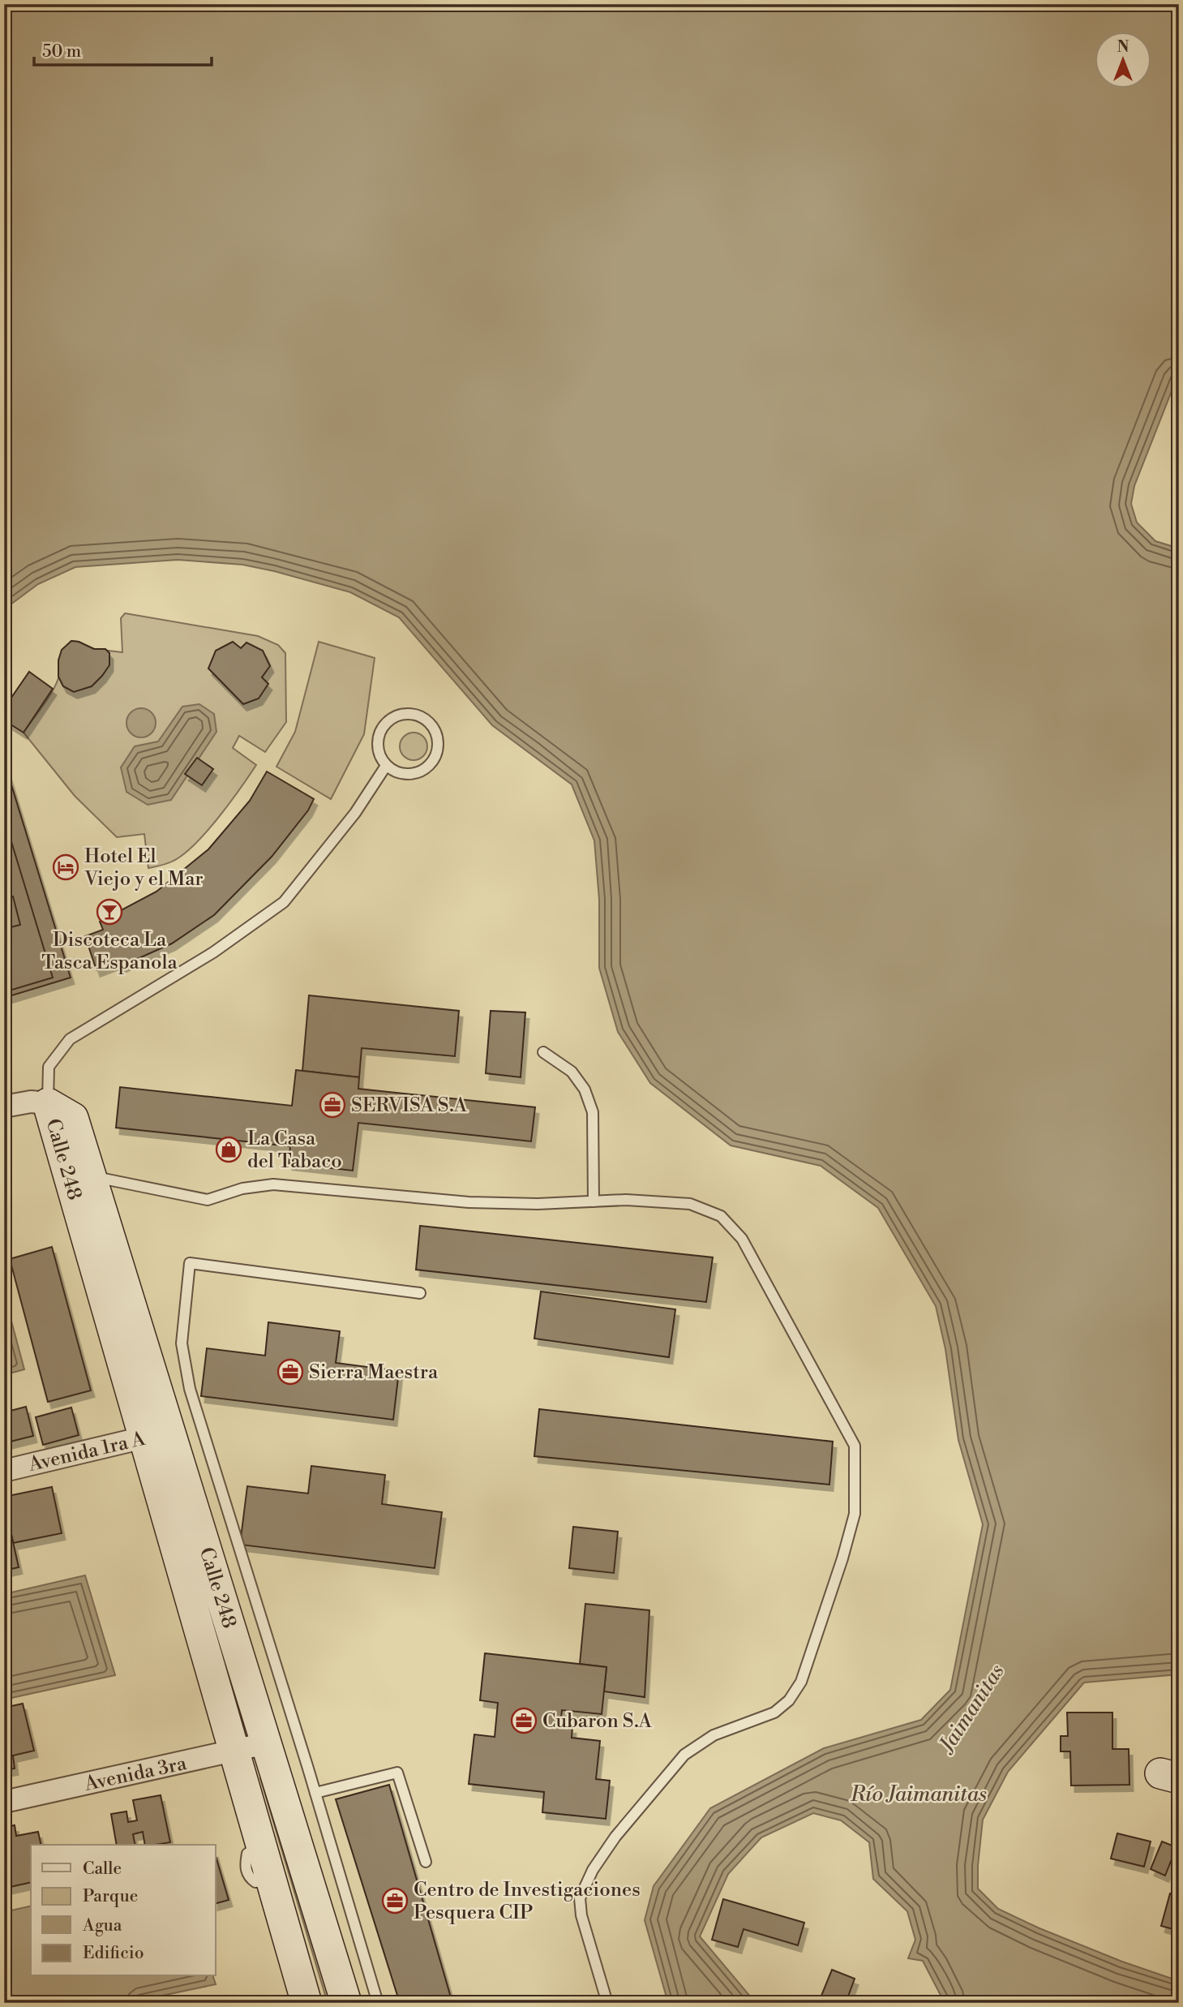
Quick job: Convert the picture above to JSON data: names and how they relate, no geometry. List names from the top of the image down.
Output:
{
  "streets": {
    "street": ["Calle 248", "Avenida 1ra A", "Avenida 3ra"]
  },
  "crossings": [
    ["Calle 248", "Avenida 1ra A"],
    ["Calle 248", "Avenida 3ra"]
  ],
  "water": ["Jaimanitas", "Río Jaimanitas"],
  "places": {
    "hotel": ["Hotel El Viejo y el Mar"],
    "bar": ["Discoteca La Tasca Espanola"],
    "office": [
      "SERVISA S.A",
      "Sierra Maestra",
      "Cubaron S.A",
      "Centro de Investigaciones Pesquera CIP"
    ],
    "shop": ["La Casa del Tabaco"]
  },
  "legend": [
    "Calle",
    "Parque",
    "Agua",
    "Edificio"
  ],
  "scale_bar": "50 m",
  "north": "top"
}
